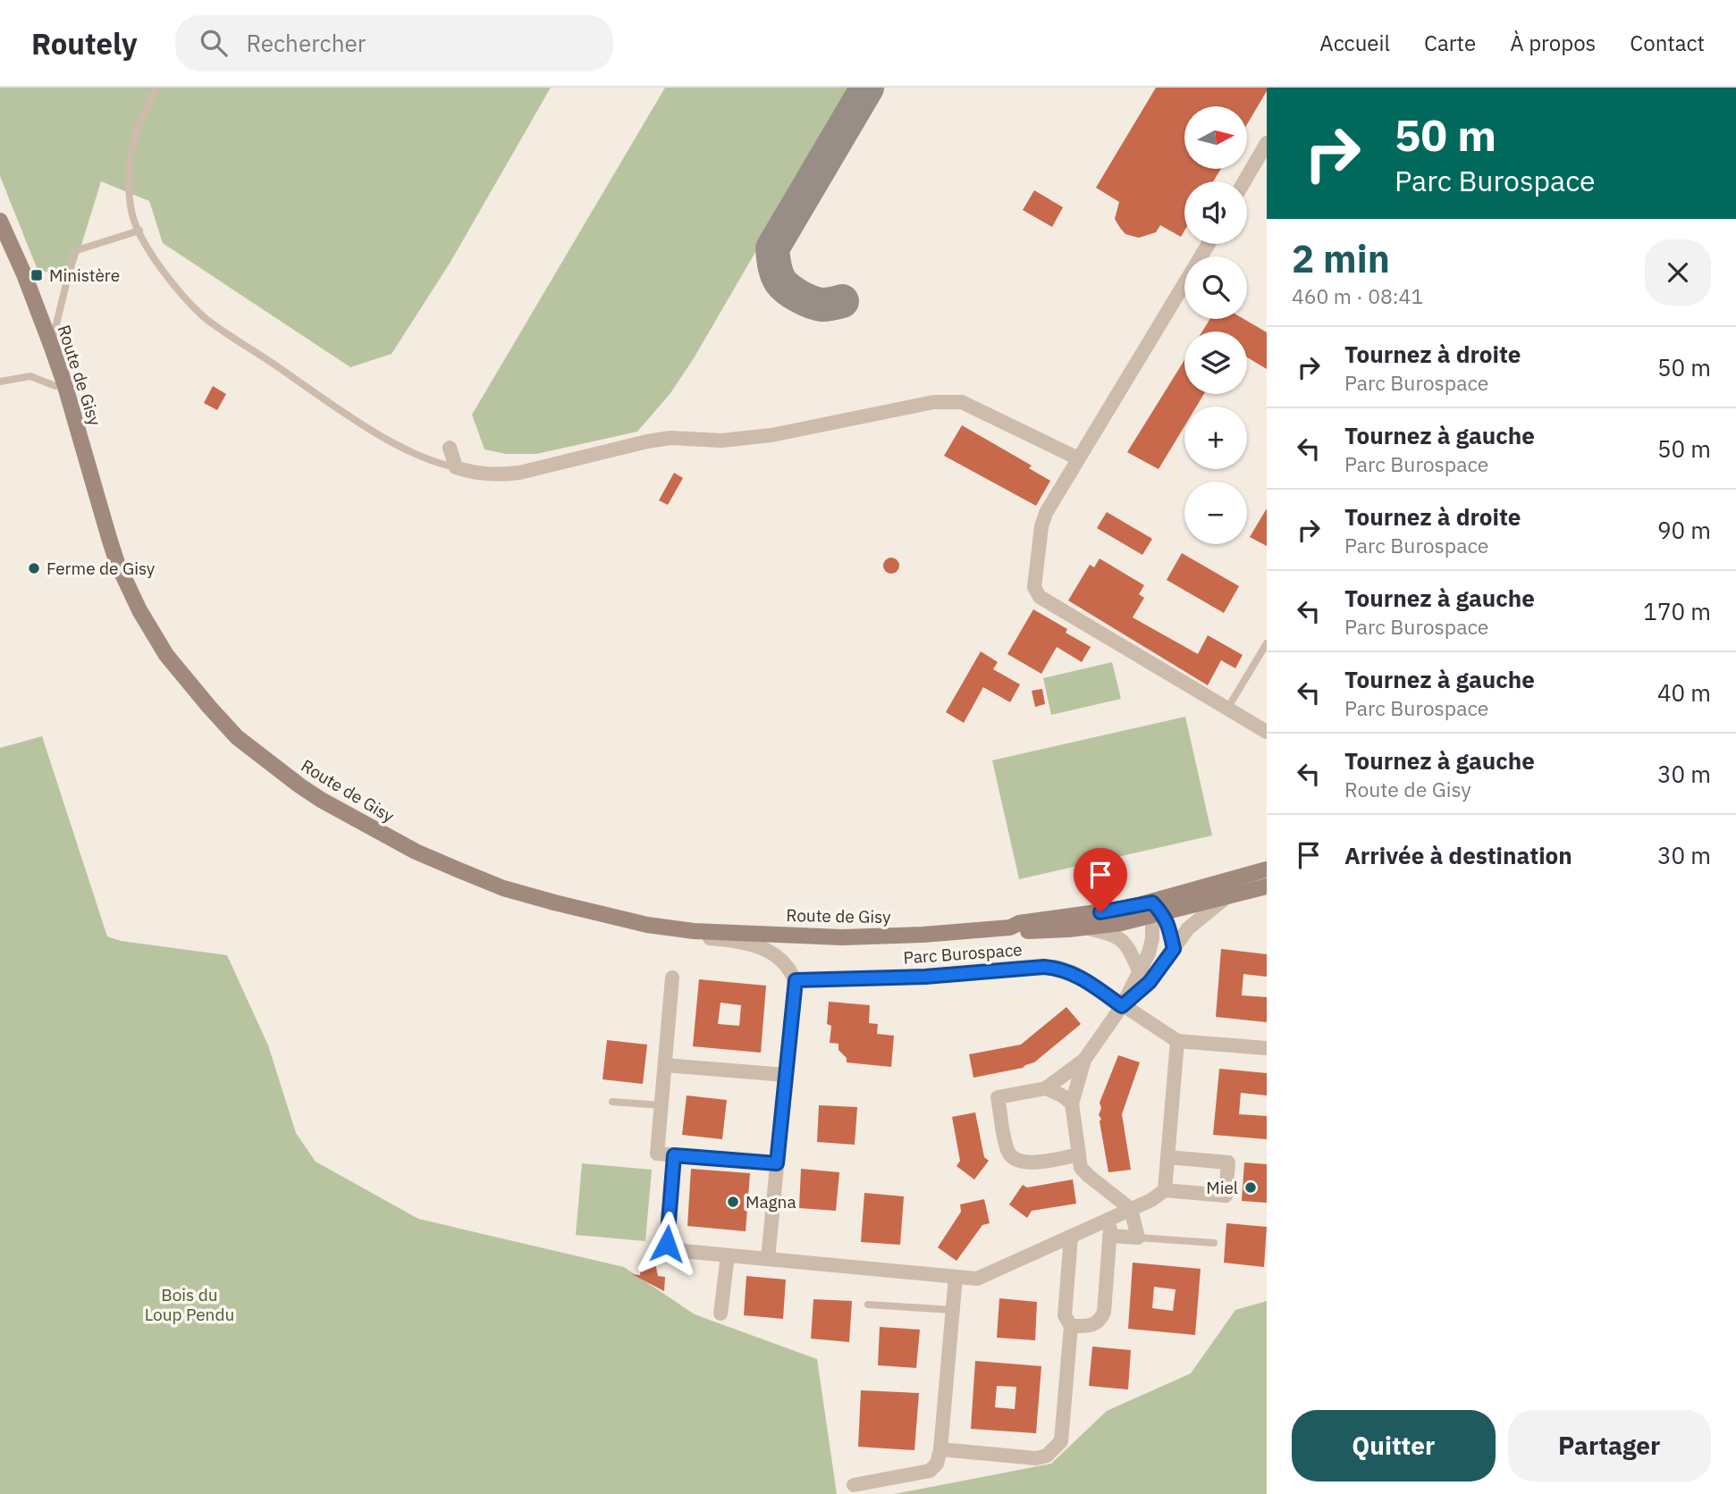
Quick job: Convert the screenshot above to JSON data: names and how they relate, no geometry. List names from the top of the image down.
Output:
{
  "streets": {
    "street": ["Route de Gisy", "Parc Burospace"]
  },
  "parks": ["Bois du Loup Pendu"],
  "places": {
    "transit": ["Ministère"],
    "other": ["Ferme de Gisy", "Miel", "Magna"]
  },
  "north": "right",
  "page": {
    "header": "Routely",
    "search": "Rechercher",
    "nav": [
      "Accueil",
      "Carte",
      "À propos",
      "Contact"
    ],
    "turn": ["50 m", "Parc Burospace"],
    "map_buttons": ["+", "−"],
    "heading": ["2 min", "460 m · 08:41"],
    "list": [
      {
        "name": "Tournez à droite",
        "note": "Parc Burospace",
        "value": "50 m"
      },
      {
        "name": "Tournez à gauche",
        "note": "Parc Burospace",
        "value": "50 m"
      },
      {
        "name": "Tournez à droite",
        "note": "Parc Burospace",
        "value": "90 m"
      },
      {
        "name": "Tournez à gauche",
        "note": "Parc Burospace",
        "value": "170 m"
      },
      {
        "name": "Tournez à gauche",
        "note": "Parc Burospace",
        "value": "40 m"
      },
      {
        "name": "Tournez à gauche",
        "note": "Route de Gisy",
        "value": "30 m"
      },
      {
        "name": "Arrivée à destination",
        "value": "30 m"
      }
    ],
    "buttons": ["Quitter", "Partager"]
  }
}
